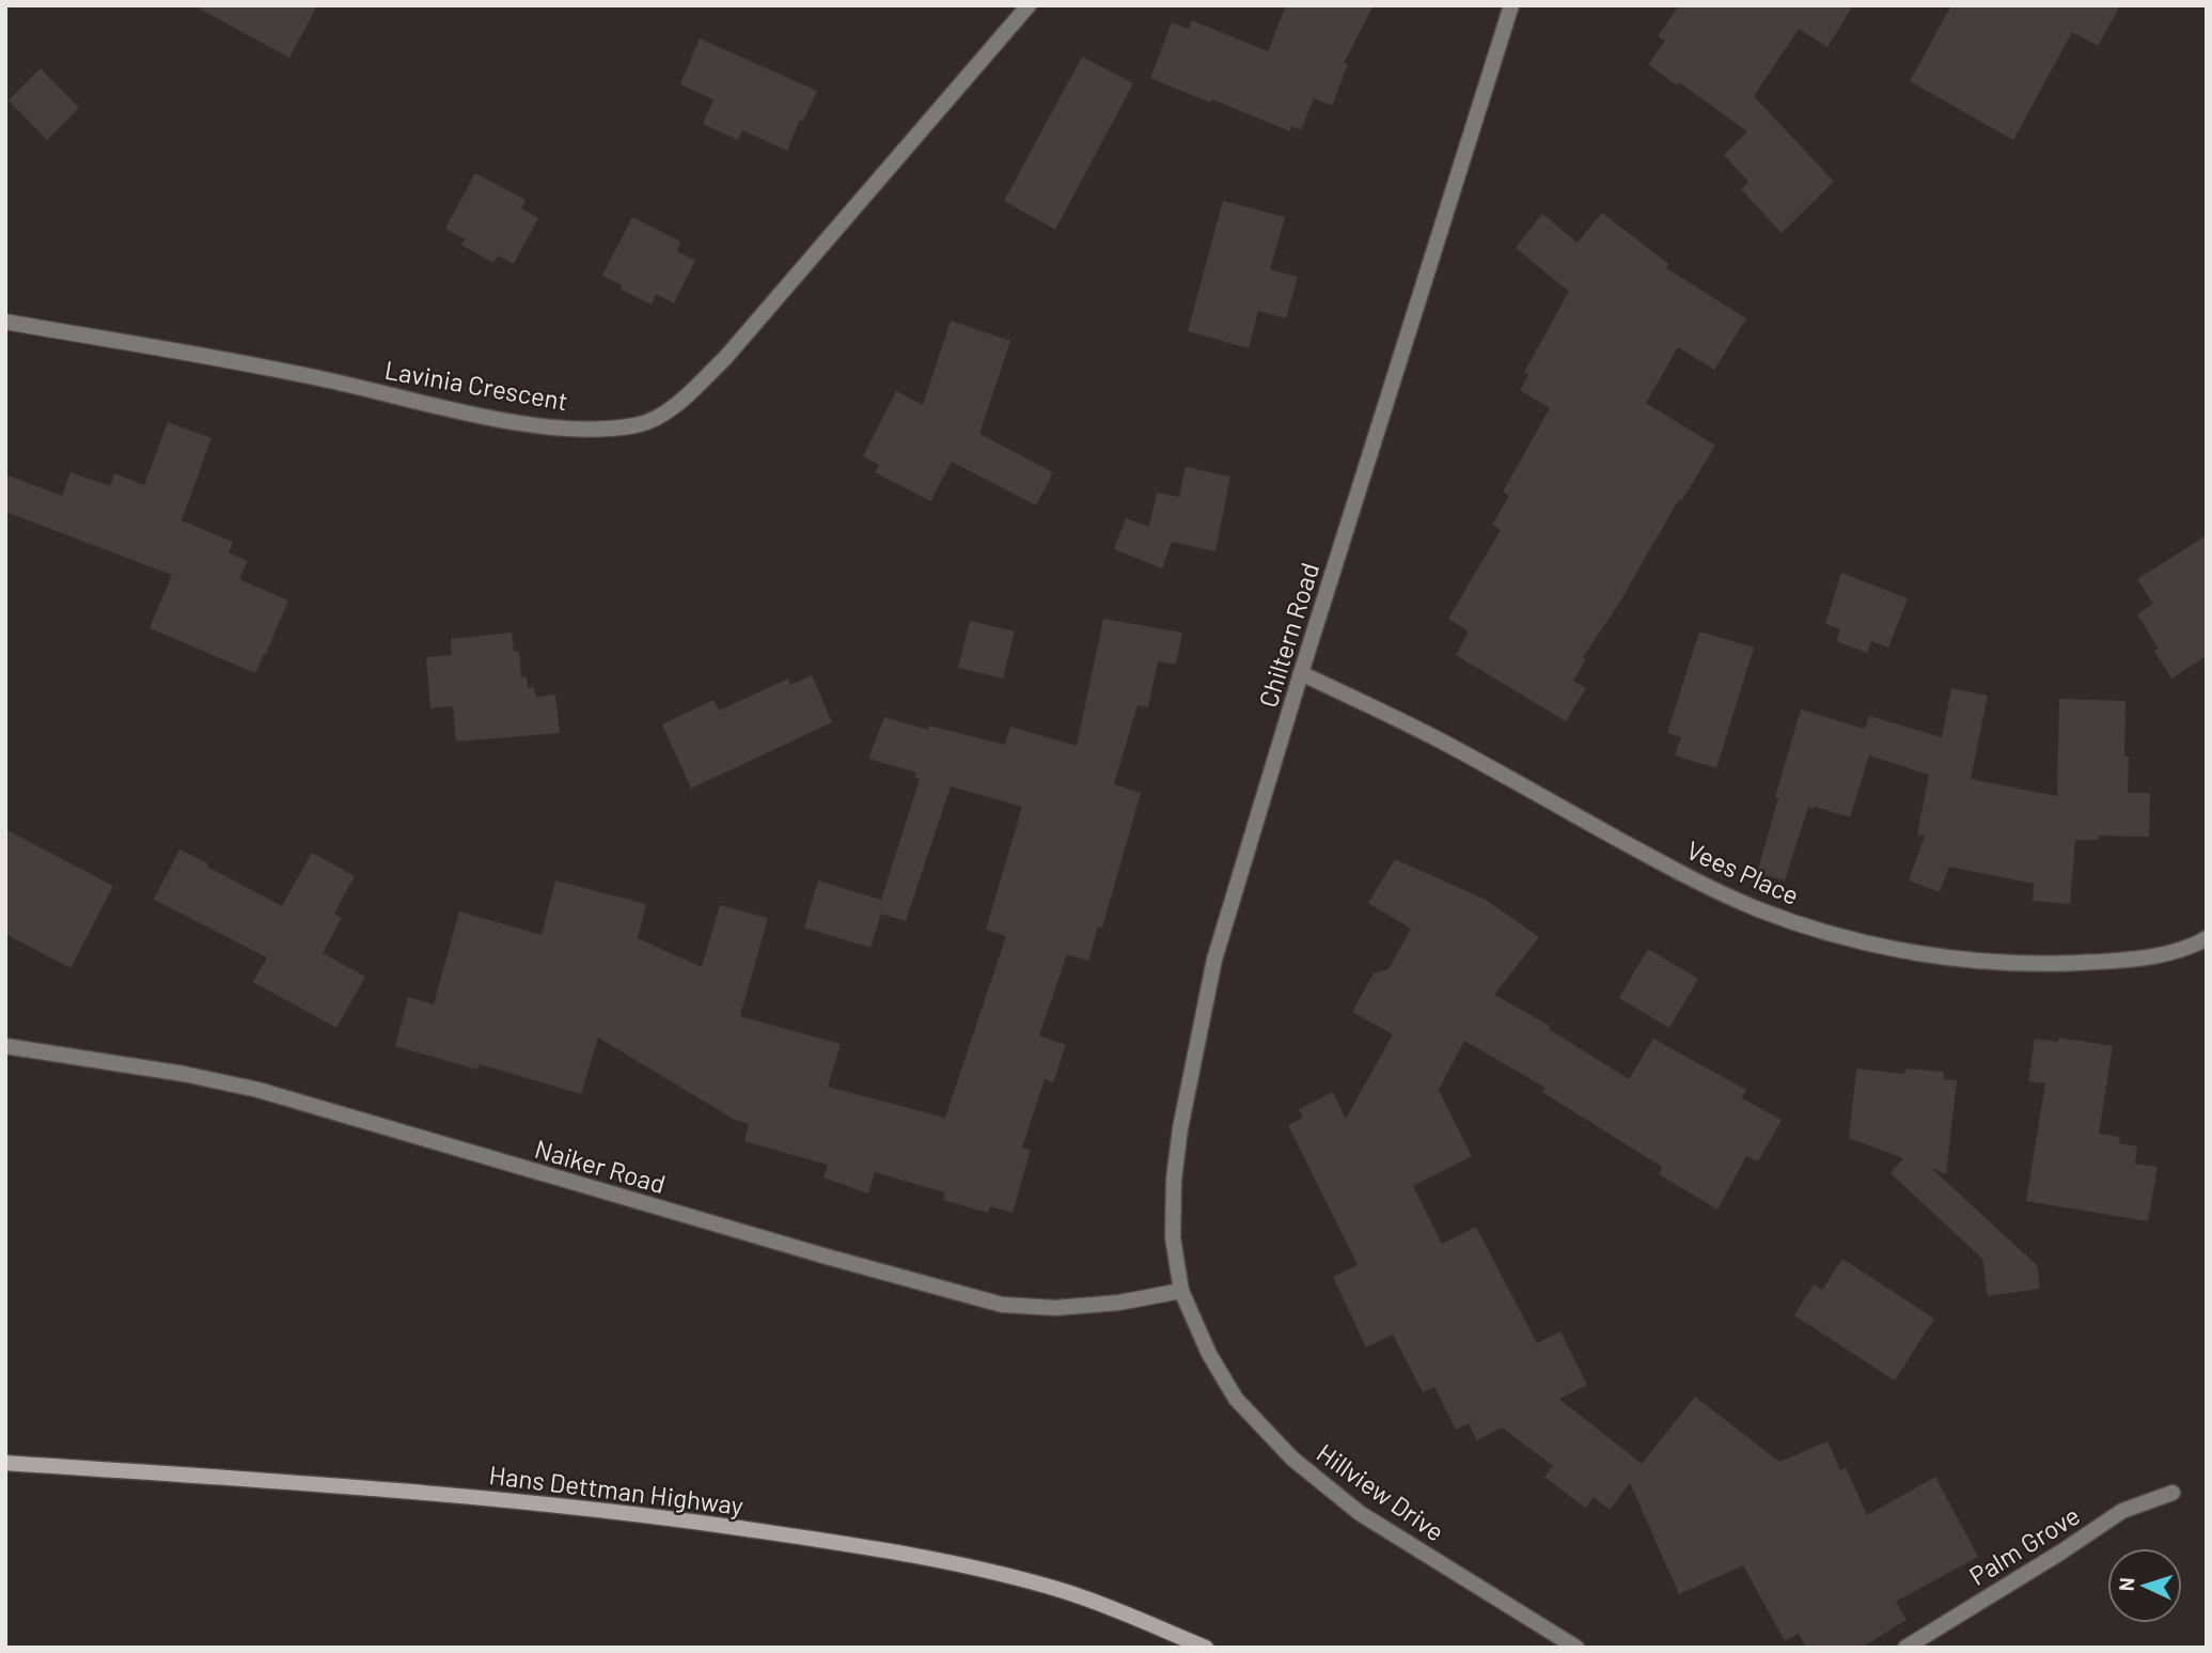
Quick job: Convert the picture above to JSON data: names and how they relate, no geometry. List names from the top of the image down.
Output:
{
  "streets": {
    "street": [
      "Lavinia Crescent",
      "Chiltern Road",
      "Vees Place",
      "Naiker Road",
      "Hans Dettman Highway",
      "Hillview Drive",
      "Palm Grove"
    ]
  },
  "crossings": [
    ["Chiltern Road", "Vees Place"],
    ["Chiltern Road", "Naiker Road"],
    ["Chiltern Road", "Hillview Drive"],
    ["Naiker Road", "Hillview Drive"]
  ],
  "north": "left"
}
